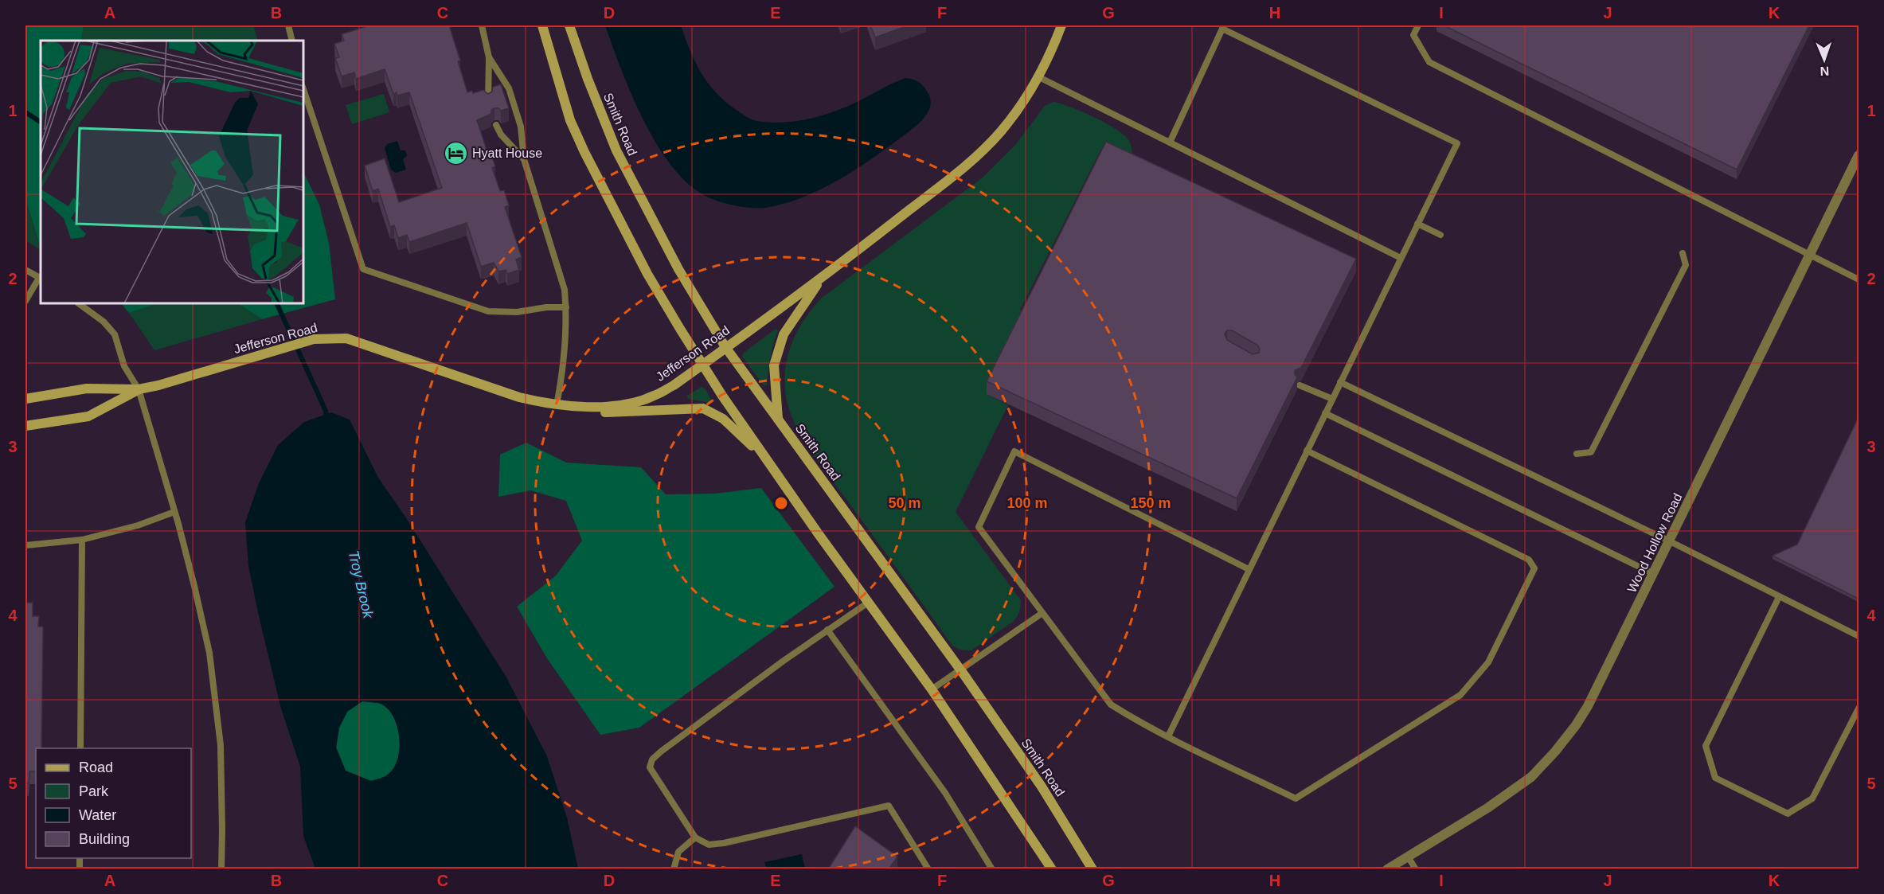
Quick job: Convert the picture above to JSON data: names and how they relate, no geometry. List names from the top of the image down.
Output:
{
  "streets": {
    "street": ["Smith Road", "Jefferson Road", "Wood Hollow Road"]
  },
  "crossings": [
    ["Smith Road", "Jefferson Road"]
  ],
  "water": ["Troy Brook"],
  "places": {
    "hotel": ["Hyatt House"]
  },
  "legend": [
    "Road",
    "Park",
    "Water",
    "Building"
  ],
  "north": "bottom",
  "grid": {
    "columns": [
      "A",
      "B",
      "C",
      "D",
      "E",
      "F",
      "G",
      "H",
      "I",
      "J",
      "K"
    ],
    "rows": [
      "1",
      "2",
      "3",
      "4",
      "5"
    ]
  },
  "rings": ["50 m", "100 m", "150 m"]
}
